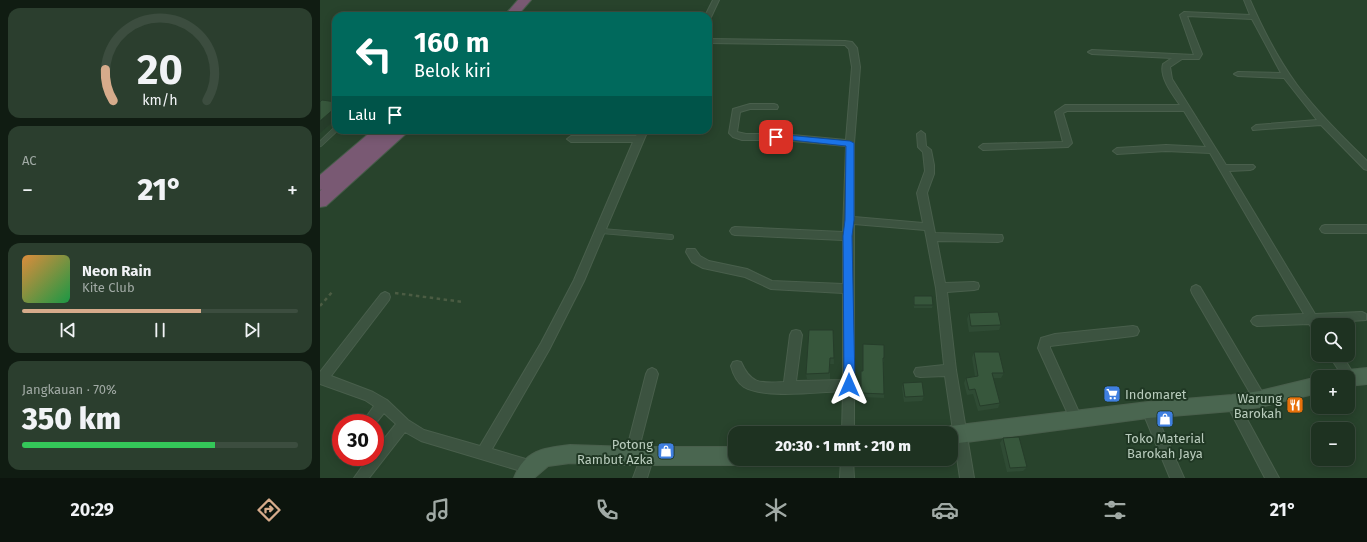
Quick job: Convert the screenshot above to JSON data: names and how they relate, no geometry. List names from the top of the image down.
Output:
{
  "places": {
    "supermarket": ["Indomaret"],
    "restaurant": ["Warung Barokah"],
    "shop": ["Toko Material Barokah Jaya", "Potong Rambut Azka"]
  },
  "page": {
    "turn": ["160 m", "Belok kiri"],
    "then": "Lalu",
    "tile": [
      "AC",
      ["Jangkauan · 70%", "350 km"]
    ],
    "heat": ["−", "21°", "+"],
    "song": ["Neon Rain", "Kite Club"],
    "map_buttons": ["+", "−"],
    "limit": "30",
    "trip": "20:30 · 1 mnt · 210 m",
    "tabs": ["20:29", "21°"],
    "gauge": ["20", "km/h"]
  }
}
